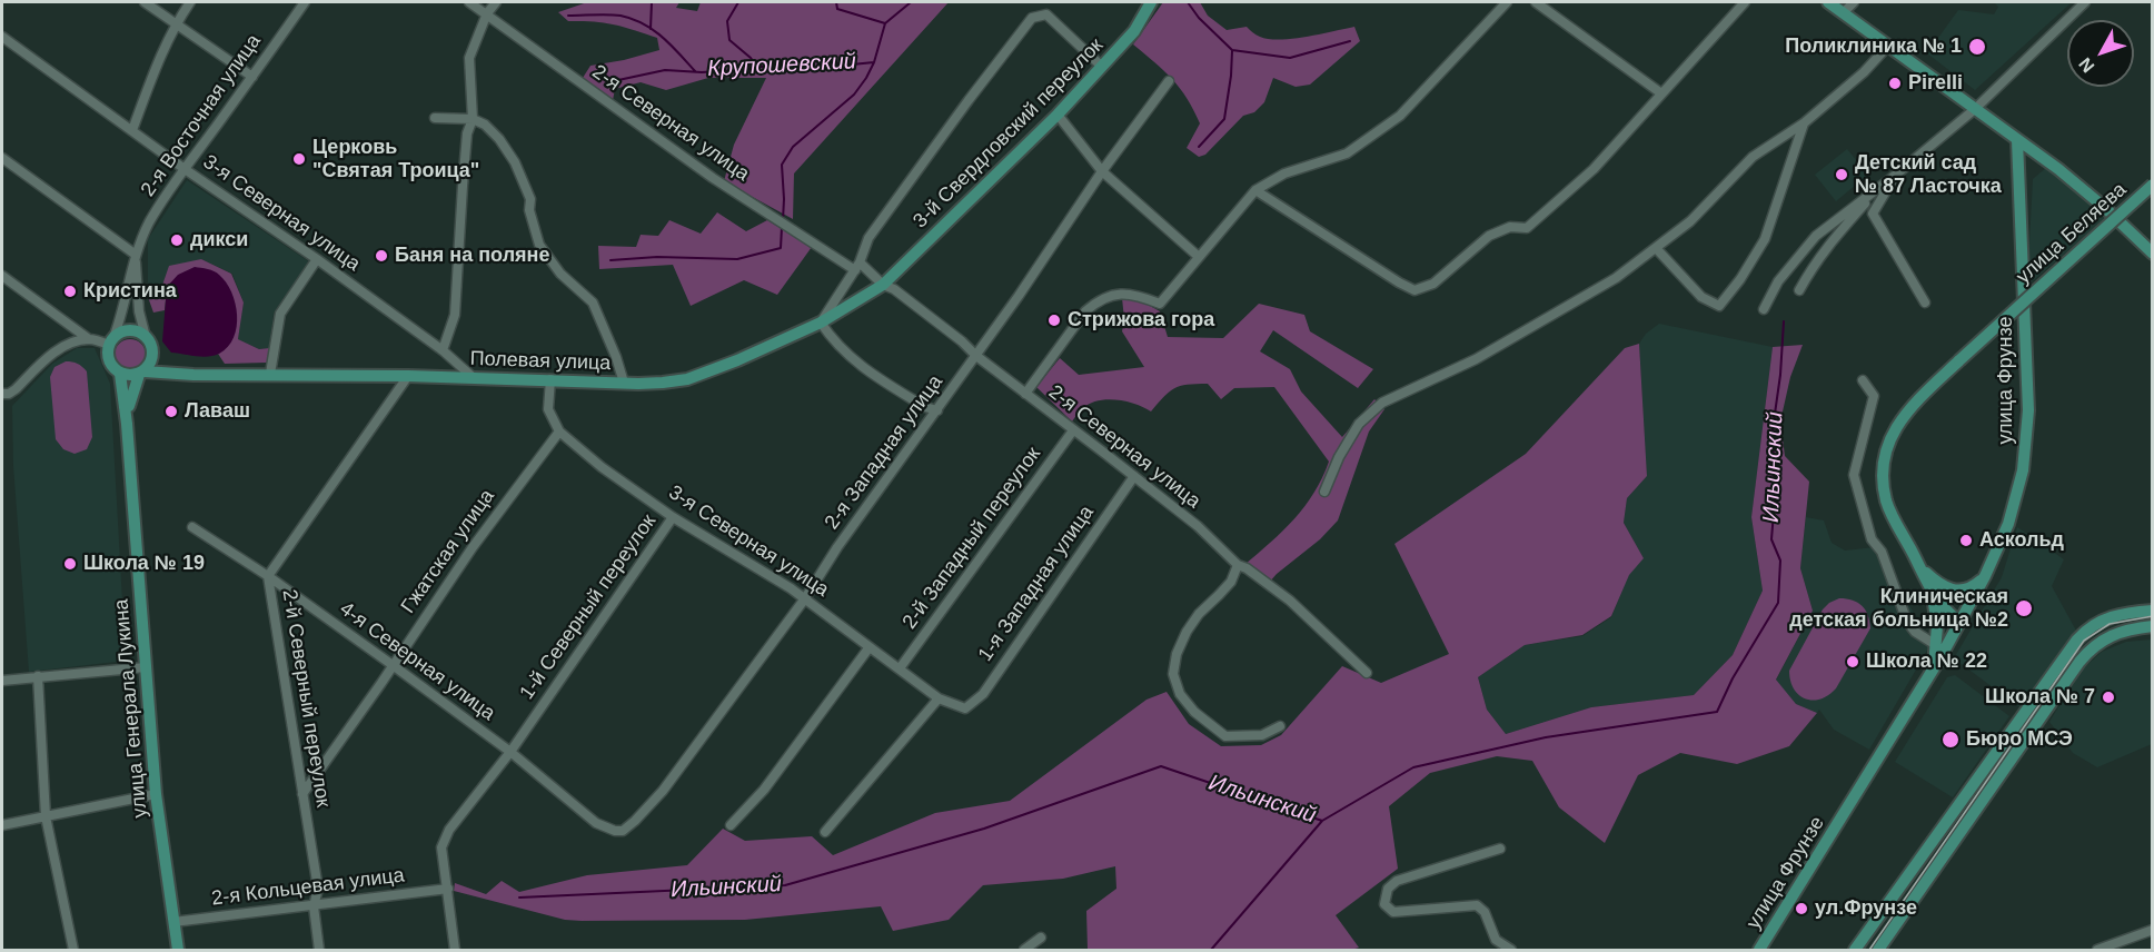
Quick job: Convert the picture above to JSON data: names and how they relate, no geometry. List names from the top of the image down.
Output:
{
  "streets": {
    "main road": [
      "3-й Свердловский переулок",
      "улица Беляева",
      "Полевая улица",
      "улица Фрунзе",
      "улица Генерала Лукина"
    ],
    "street": [
      "2-я Восточная улица",
      "2-я Северная улица",
      "3-я Северная улица",
      "2-я Западная улица",
      "2-й Западный переулок",
      "Гжатская улица",
      "1-я Западная улица",
      "1-й Северный переулок",
      "4-я Северная улица",
      "2-й Северный переулок",
      "2-я Кольцевая улица"
    ]
  },
  "crossings": [
    ["2-я Восточная улица", "3-я Северная улица"],
    ["2-я Восточная улица", "Полевая улица"],
    ["2-я Восточная улица", "улица Генерала Лукина"],
    ["2-я Северная улица", "3-й Свердловский переулок"],
    ["2-я Северная улица", "Полевая улица"],
    ["2-я Северная улица", "2-я Западная улица"],
    ["2-я Северная улица", "2-й Западный переулок"],
    ["2-я Северная улица", "1-я Западная улица"],
    ["3-й Свердловский переулок", "Полевая улица"],
    ["3-я Северная улица", "Полевая улица"],
    ["3-я Северная улица", "2-я Западная улица"],
    ["3-я Северная улица", "2-й Западный переулок"],
    ["3-я Северная улица", "Гжатская улица"],
    ["3-я Северная улица", "1-я Западная улица"],
    ["3-я Северная улица", "1-й Северный переулок"],
    ["Полевая улица", "2-й Северный переулок"],
    ["Полевая улица", "улица Генерала Лукина"],
    ["2-я Западная улица", "4-я Северная улица"],
    ["Гжатская улица", "4-я Северная улица"],
    ["Гжатская улица", "2-й Северный переулок"],
    ["1-й Северный переулок", "4-я Северная улица"],
    ["1-й Северный переулок", "2-я Кольцевая улица"],
    ["4-я Северная улица", "2-й Северный переулок"],
    ["2-й Северный переулок", "2-я Кольцевая улица"],
    ["улица Генерала Лукина", "2-я Кольцевая улица"]
  ],
  "water": ["Крупошевский", "Ильинский"],
  "places": [
    "Поликлиника № 1",
    "Pirelli",
    "Церковь \"Святая Троица\"",
    "Детский сад № 87 Ласточка",
    "дикси",
    "Баня на поляне",
    "Кристина",
    "Стрижова гора",
    "Лаваш",
    "Аскольд",
    "Школа № 19",
    "Клиническая детская больница №2",
    "Школа № 22",
    "Школа № 7",
    "Бюро МСЭ",
    "ул.Фрунзе"
  ],
  "north": "bottom left"
}
